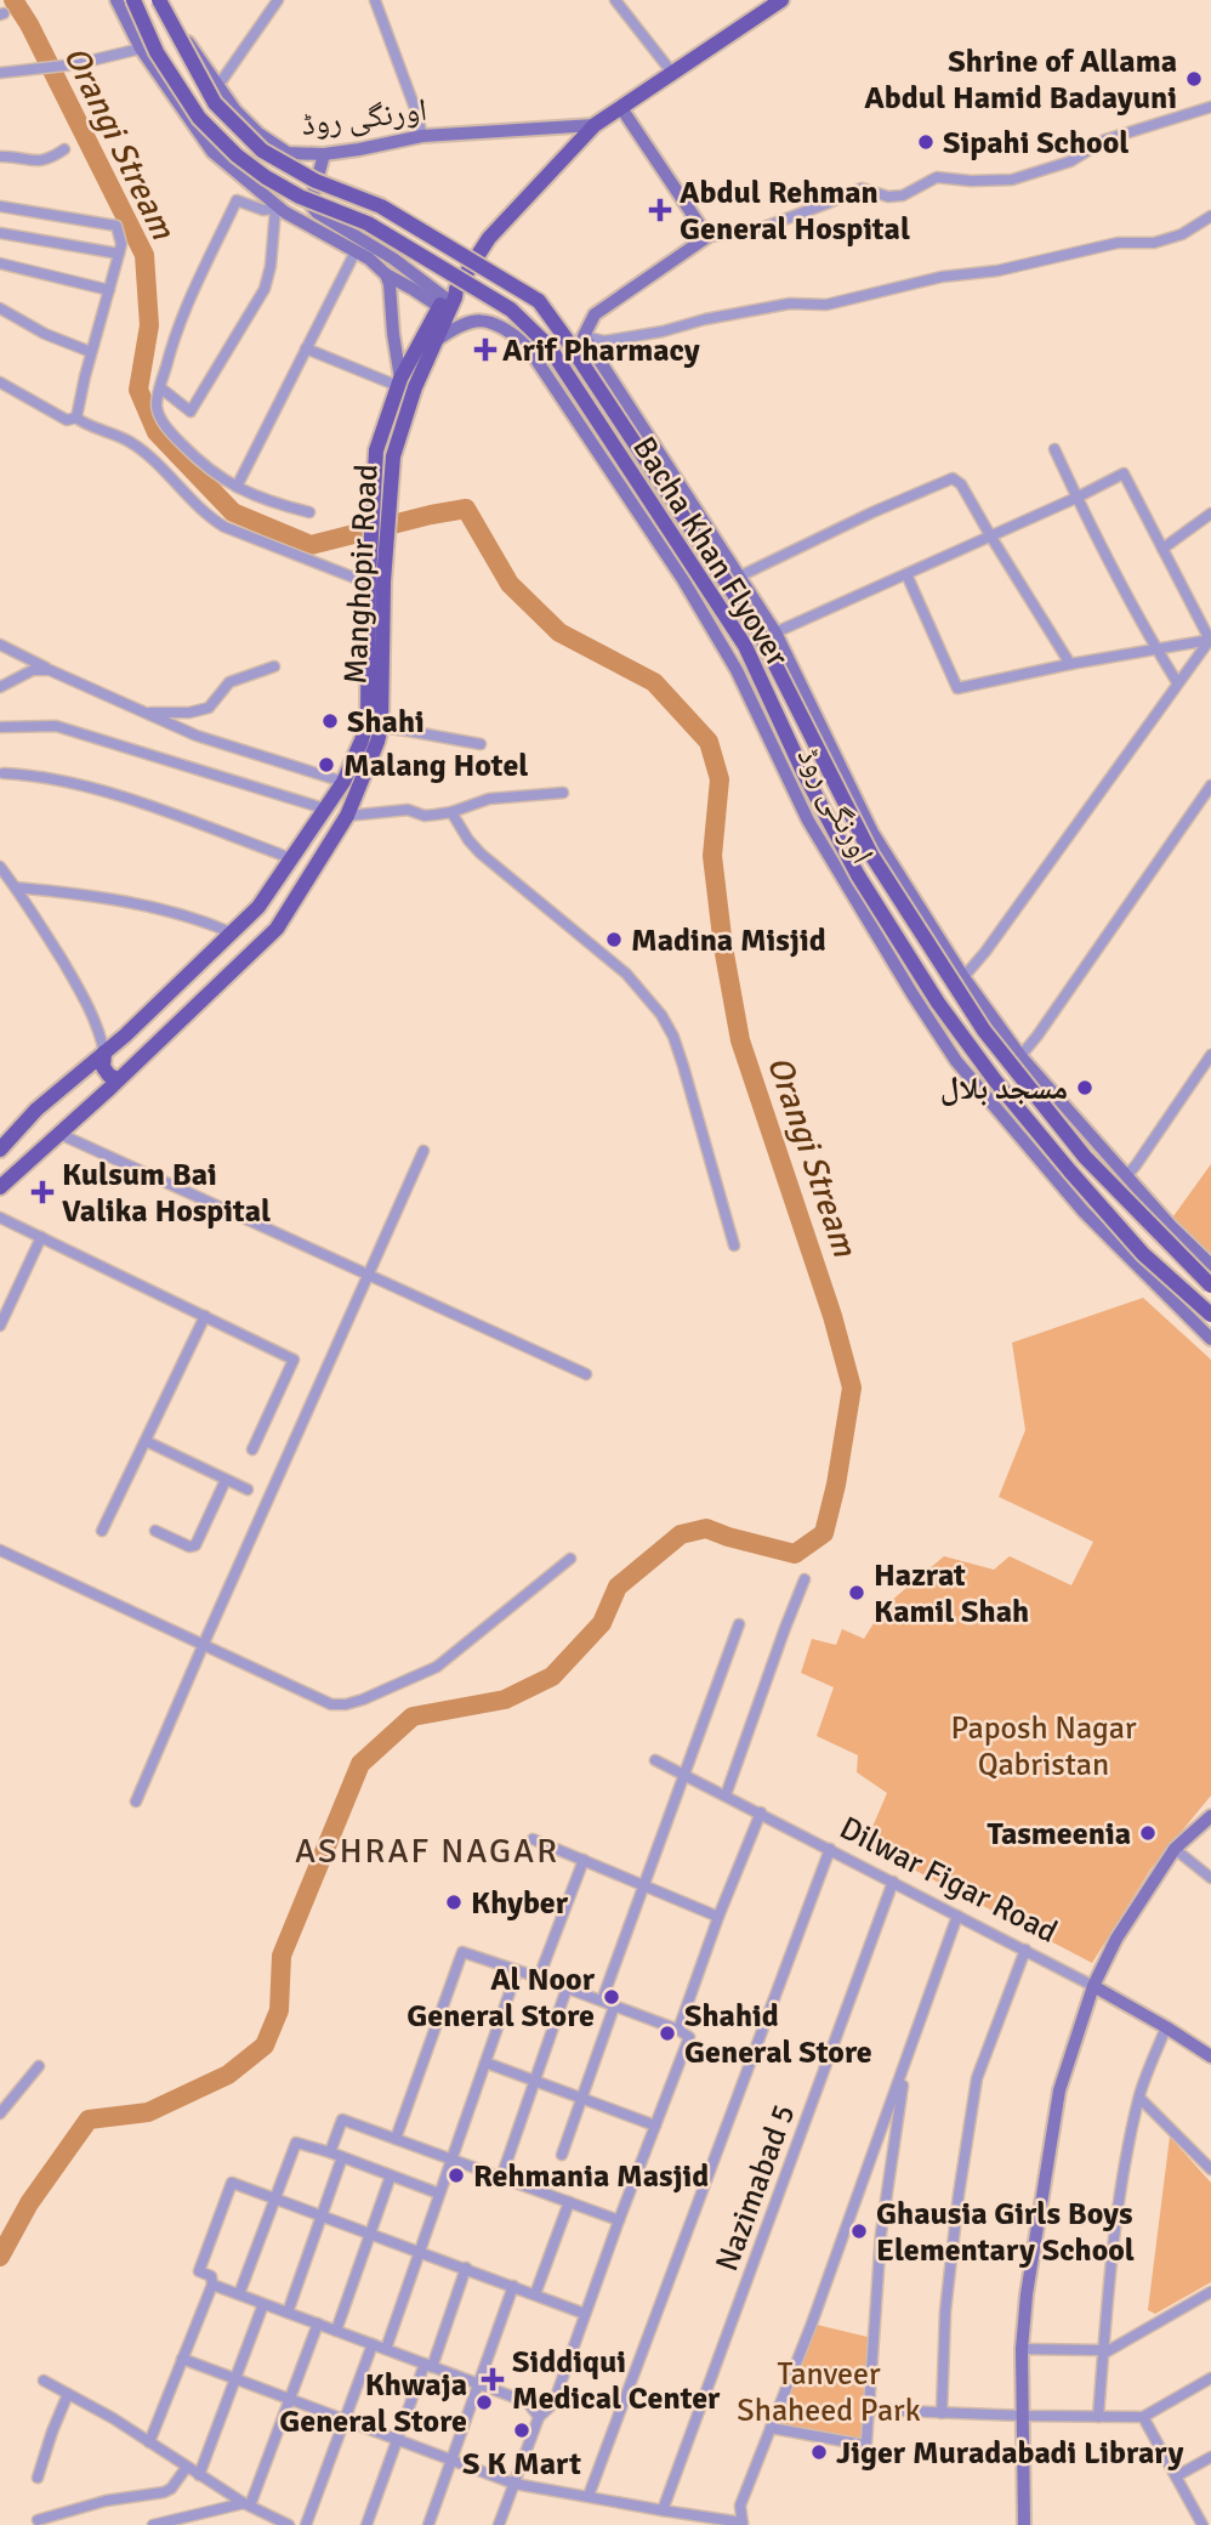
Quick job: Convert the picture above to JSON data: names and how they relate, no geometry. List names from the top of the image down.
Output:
{
  "streets": {
    "main road": ["Bacha Khan Flyover", "Manghopir Road"],
    "street": ["اورنگی روڈ", "Dilwar Figar Road", "Nazimabad 5"]
  },
  "crossings": [
    ["اورنگی روڈ", "Bacha Khan Flyover"],
    ["اورنگی روڈ", "Manghopir Road"],
    ["Dilwar Figar Road", "Nazimabad 5"]
  ],
  "districts": ["ASHRAF NAGAR"],
  "water": ["Orangi Stream"],
  "parks": ["Paposh Nagar Qabristan", "Tanveer Shaheed Park"],
  "places": {
    "other": [
      "Shrine of Allama Abdul Hamid Badayuni",
      "Sipahi School",
      "Shahi",
      "Malang Hotel",
      "Madina Misjid",
      "مسجد بلال",
      "Hazrat Kamil Shah",
      "Tasmeenia",
      "Khyber",
      "Al Noor General Store",
      "Shahid General Store",
      "Rehmania Masjid",
      "Ghausia Girls Boys Elementary School",
      "Khwaja General Store",
      "S K Mart",
      "Jiger Muradabadi Library"
    ],
    "health": [
      "Abdul Rehman General Hospital",
      "Arif Pharmacy",
      "Kulsum Bai Valika Hospital",
      "Siddiqui Medical Center"
    ]
  }
}
